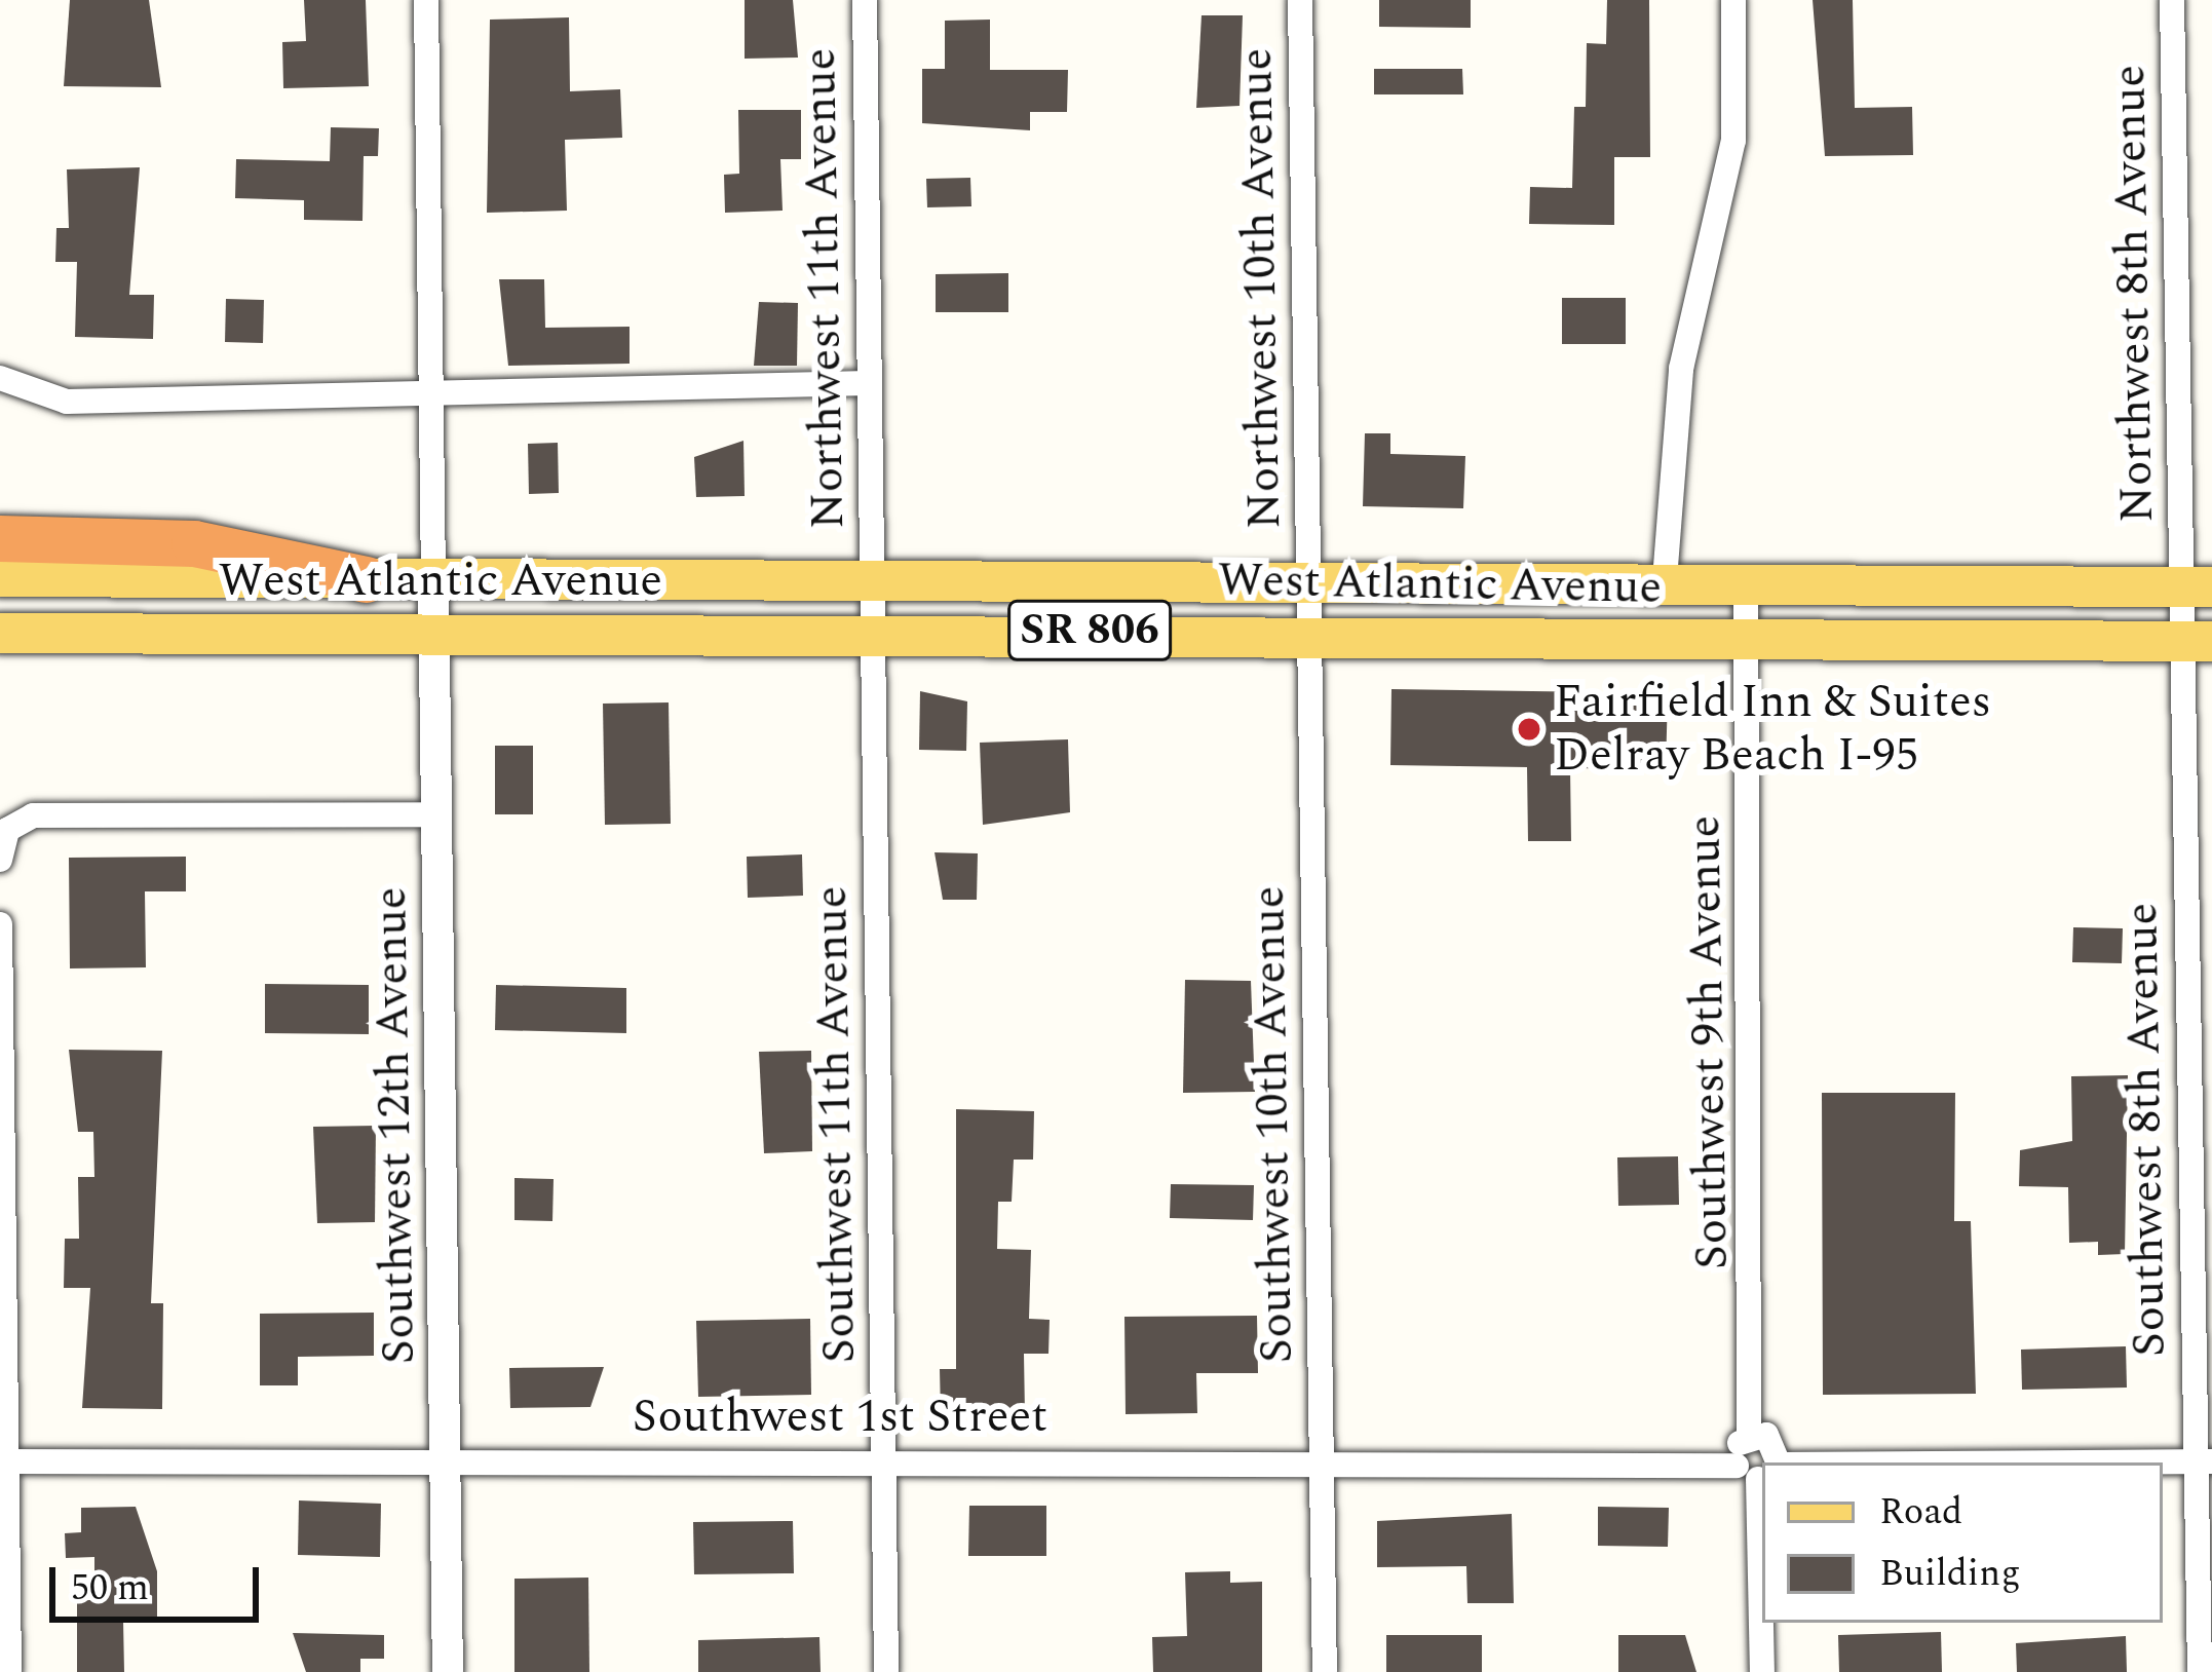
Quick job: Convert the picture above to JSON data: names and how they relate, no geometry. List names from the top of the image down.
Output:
{
  "streets": {
    "main road": ["West Atlantic Avenue", "SR 806"],
    "street": [
      "Northwest 11th Avenue",
      "Northwest 10th Avenue",
      "Northwest 8th Avenue",
      "Southwest 9th Avenue",
      "Southwest 11th Avenue",
      "Southwest 10th Avenue",
      "Southwest 12th Avenue",
      "Southwest 8th Avenue",
      "Southwest 1st Street"
    ]
  },
  "crossings": [
    ["Northwest 11th Avenue", "West Atlantic Avenue"],
    ["Northwest 11th Avenue", "Southwest 11th Avenue"],
    ["Northwest 10th Avenue", "West Atlantic Avenue"],
    ["Northwest 10th Avenue", "Southwest 10th Avenue"],
    ["Northwest 8th Avenue", "West Atlantic Avenue"],
    ["Northwest 8th Avenue", "Southwest 8th Avenue"],
    ["West Atlantic Avenue", "Southwest 9th Avenue"],
    ["West Atlantic Avenue", "Southwest 11th Avenue"],
    ["West Atlantic Avenue", "Southwest 10th Avenue"],
    ["West Atlantic Avenue", "Southwest 12th Avenue"],
    ["West Atlantic Avenue", "Southwest 8th Avenue"],
    ["Southwest 9th Avenue", "Southwest 1st Street"],
    ["Southwest 11th Avenue", "Southwest 1st Street"],
    ["Southwest 10th Avenue", "Southwest 1st Street"],
    ["Southwest 12th Avenue", "Southwest 1st Street"],
    ["Southwest 8th Avenue", "Southwest 1st Street"]
  ],
  "places": ["Fairfield Inn & Suites Delray Beach I-95"],
  "legend": ["Road", "Building"],
  "scale_bar": "50 m"
}
